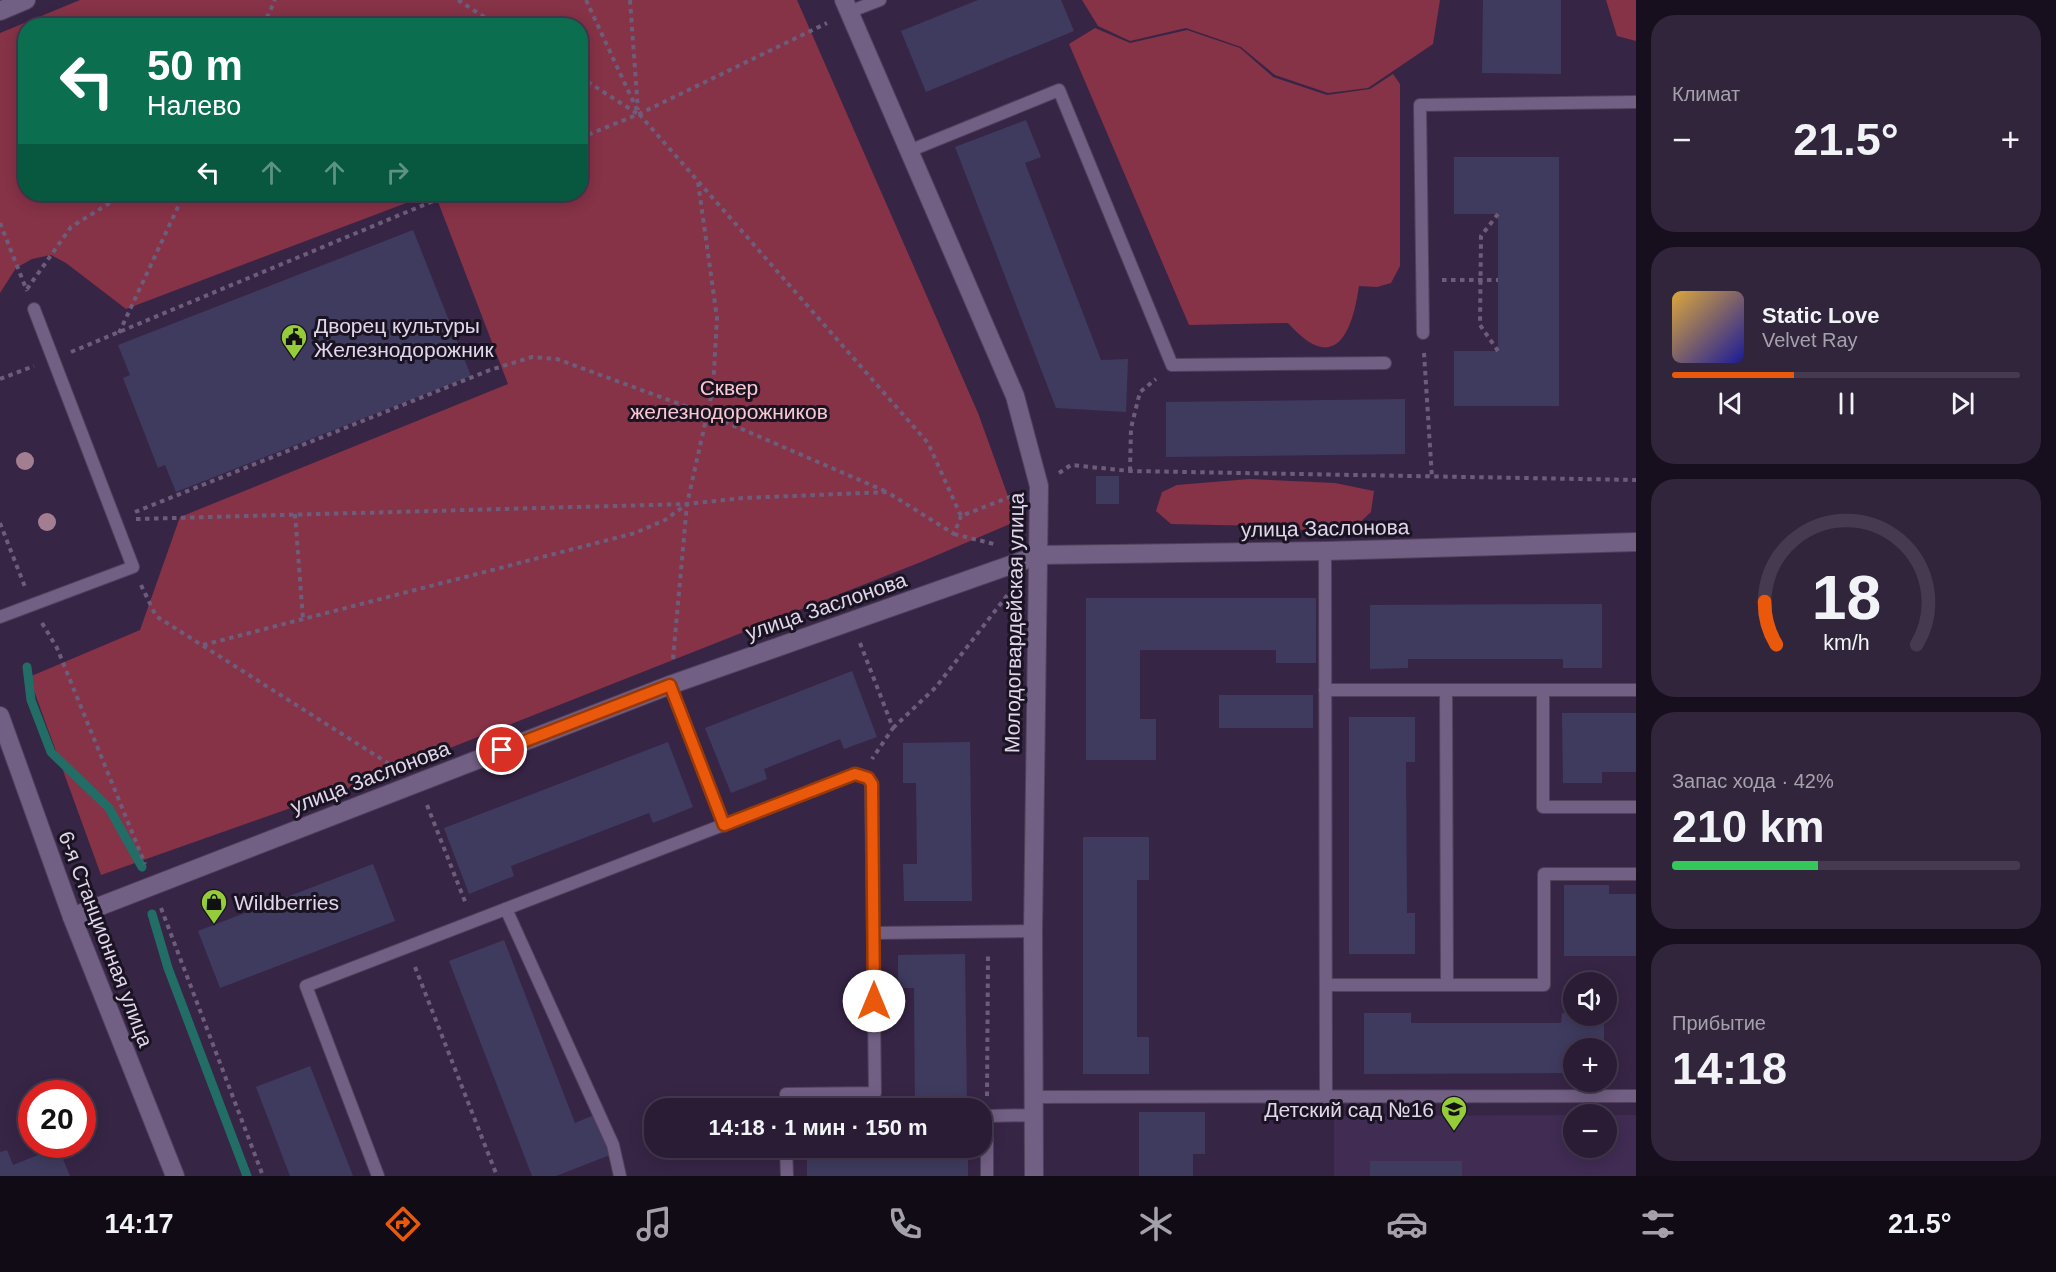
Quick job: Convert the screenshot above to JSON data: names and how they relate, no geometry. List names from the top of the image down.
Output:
{
  "streets": {
    "street": ["улица Заслонова", "Молодогвардейская улица", "6-я Станционная улица"]
  },
  "crossings": [
    ["улица Заслонова", "Молодогвардейская улица"],
    ["улица Заслонова", "6-я Станционная улица"]
  ],
  "parks": ["Сквер железнодорожников"],
  "places": {
    "public building": ["Дворец культуры Железнодорожник"],
    "shop": ["Wildberries"],
    "school or university": ["Детский сад №16"]
  },
  "page": {
    "tile": [
      "Климат",
      ["Запас хода · 42%", "210 km"],
      ["Прибытие", "14:18"]
    ],
    "turn": ["50 m", "Налево"],
    "heat": ["−", "21.5°", "+"],
    "song": ["Static Love", "Velvet Ray"],
    "map_buttons": ["+", "−"],
    "limit": "20",
    "trip": "14:18 · 1 мин · 150 m",
    "tabs": ["14:17", "21.5°"],
    "gauge": ["18", "km/h"]
  }
}
